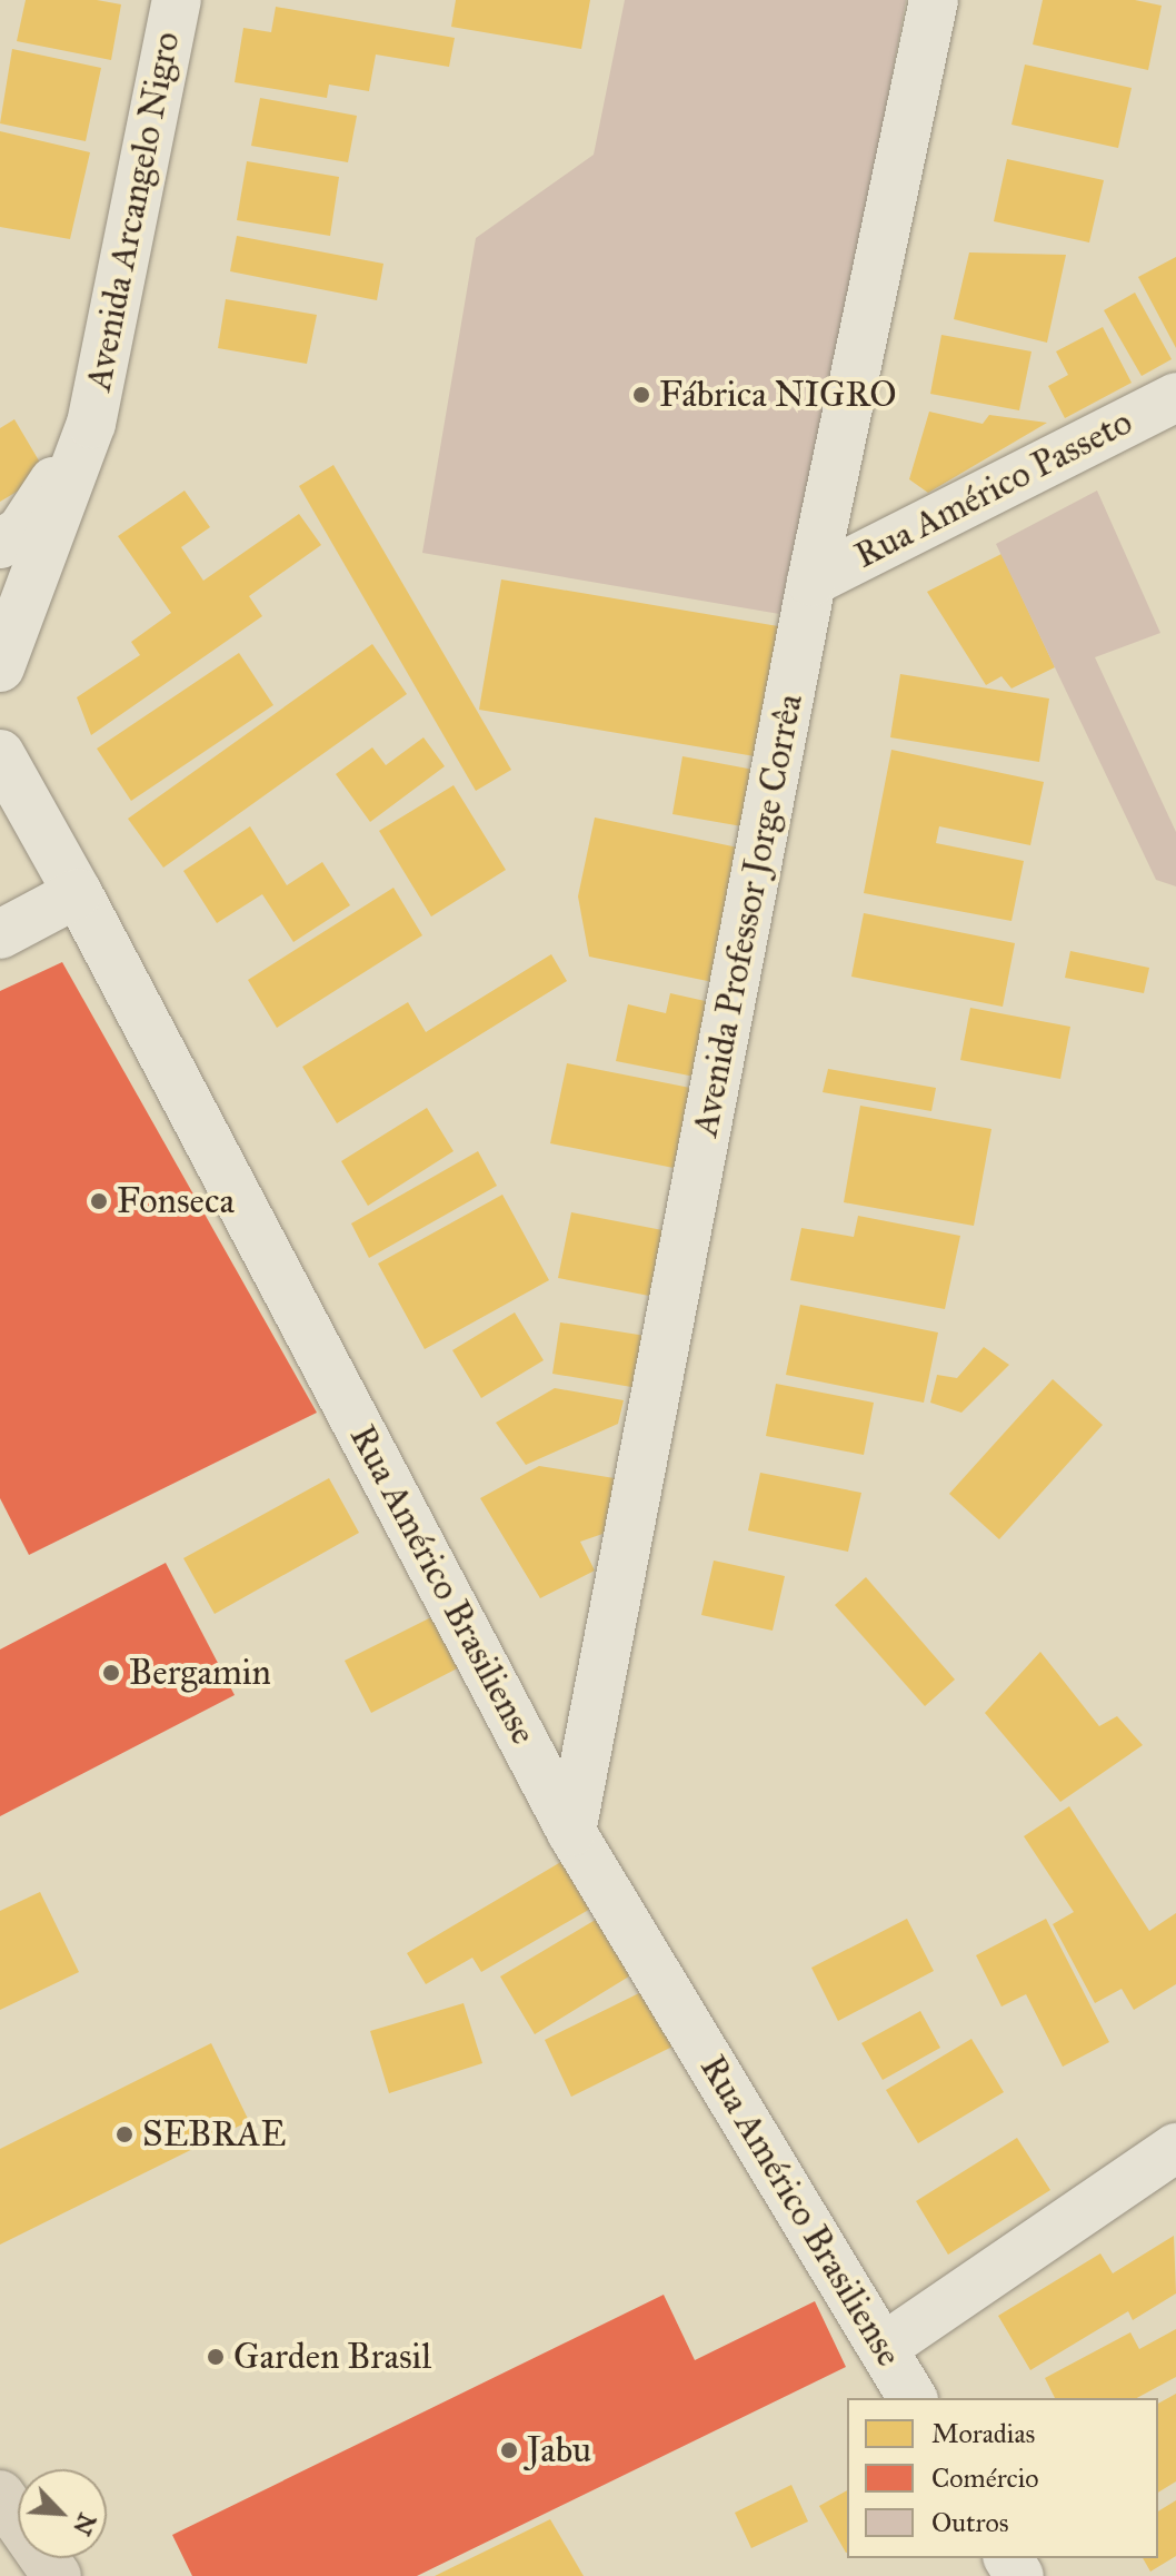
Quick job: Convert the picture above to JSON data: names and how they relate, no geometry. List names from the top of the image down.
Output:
{
  "streets": {
    "street": [
      "Avenida Arcangelo Nigro",
      "Rua Américo Passeto",
      "Avenida Professor Jorge Corrêa",
      "Rua Américo Brasiliense"
    ]
  },
  "crossings": [
    ["Rua Américo Passeto", "Avenida Professor Jorge Corrêa"],
    ["Avenida Professor Jorge Corrêa", "Rua Américo Brasiliense"]
  ],
  "places": [
    "Fábrica NIGRO",
    "Fonseca",
    "Bergamin",
    "SEBRAE",
    "Garden Brasil",
    "Jabu"
  ],
  "legend": ["Moradias", "Comércio", "Outros"],
  "north": "bottom right"
}
